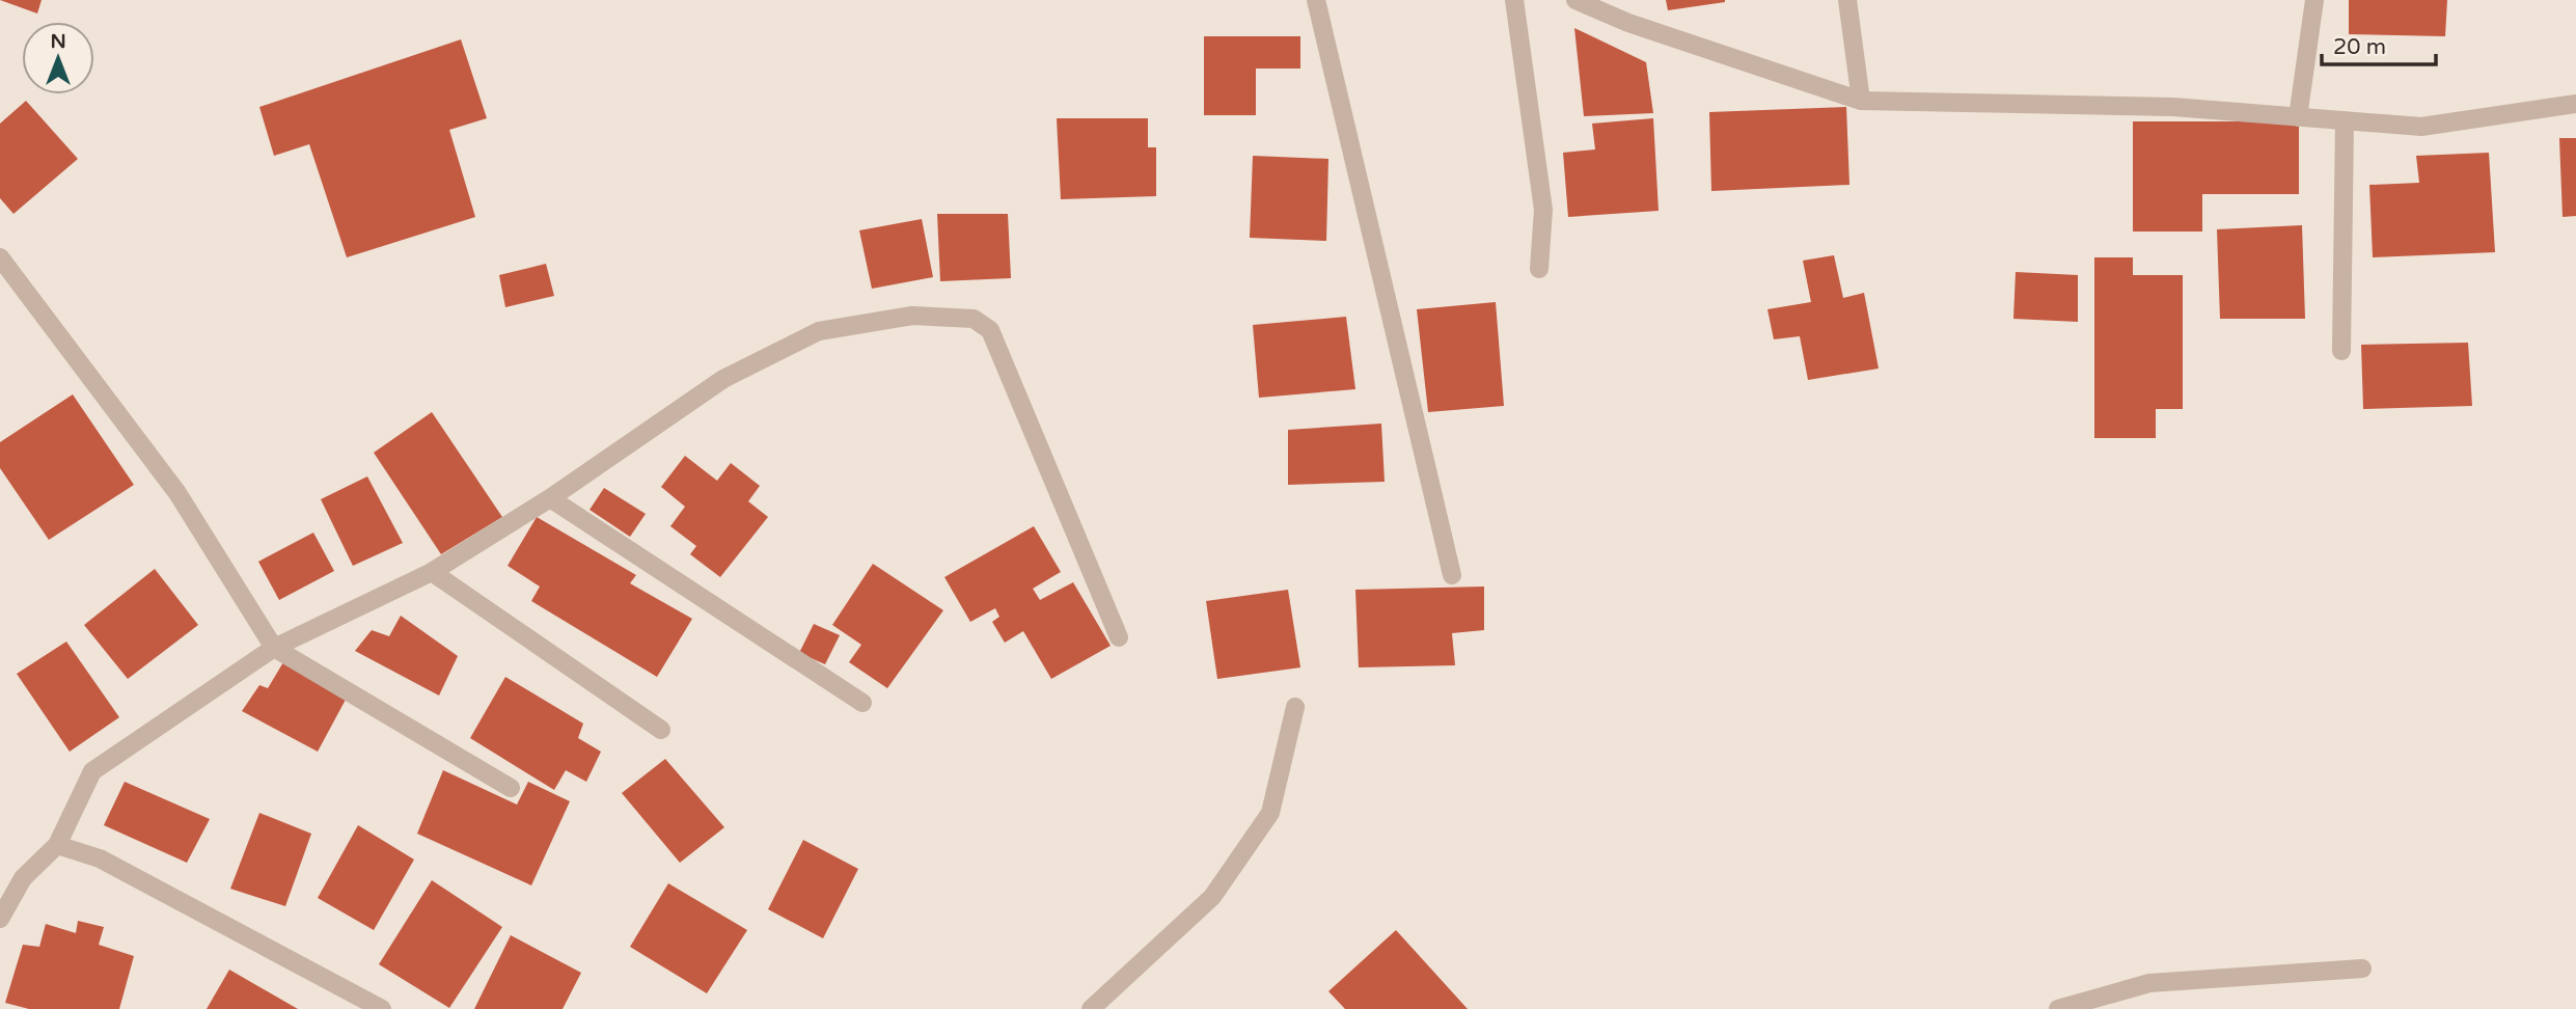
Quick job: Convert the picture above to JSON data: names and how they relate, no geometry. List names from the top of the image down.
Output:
{
  "scale_bar": "20 m",
  "north": "top"
}
